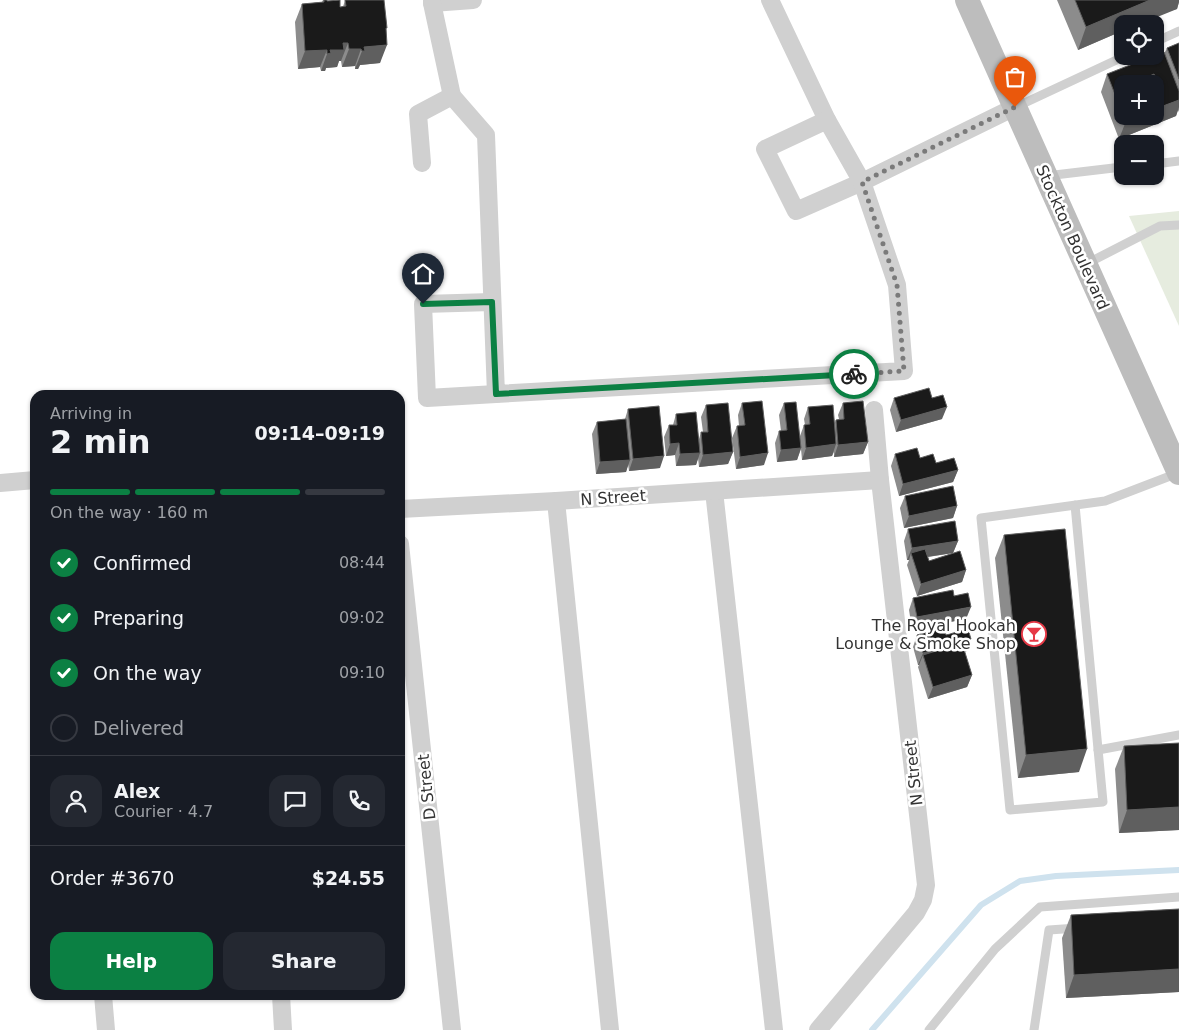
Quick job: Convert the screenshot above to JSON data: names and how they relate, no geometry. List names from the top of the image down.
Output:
{
  "streets": {
    "main road": ["Stockton Boulevard"],
    "street": ["N Street", "D Street"]
  },
  "places": {
    "bar": ["The Royal Hookah Lounge & Smoke Shop"]
  },
  "page": {
    "map_buttons": ["+", "−"],
    "heading": ["2 min", "Arriving in", "09:14–09:19"],
    "panel": [
      "Alex",
      "Courier · 4.7",
      "Order #3670",
      "$24.55"
    ],
    "bar": "On the way · 160 m",
    "list": [
      ["Confirmed", "08:44"],
      ["Preparing", "09:02"],
      ["On the way", "09:10"],
      "Delivered"
    ],
    "buttons": ["Help", "Share"]
  }
}
